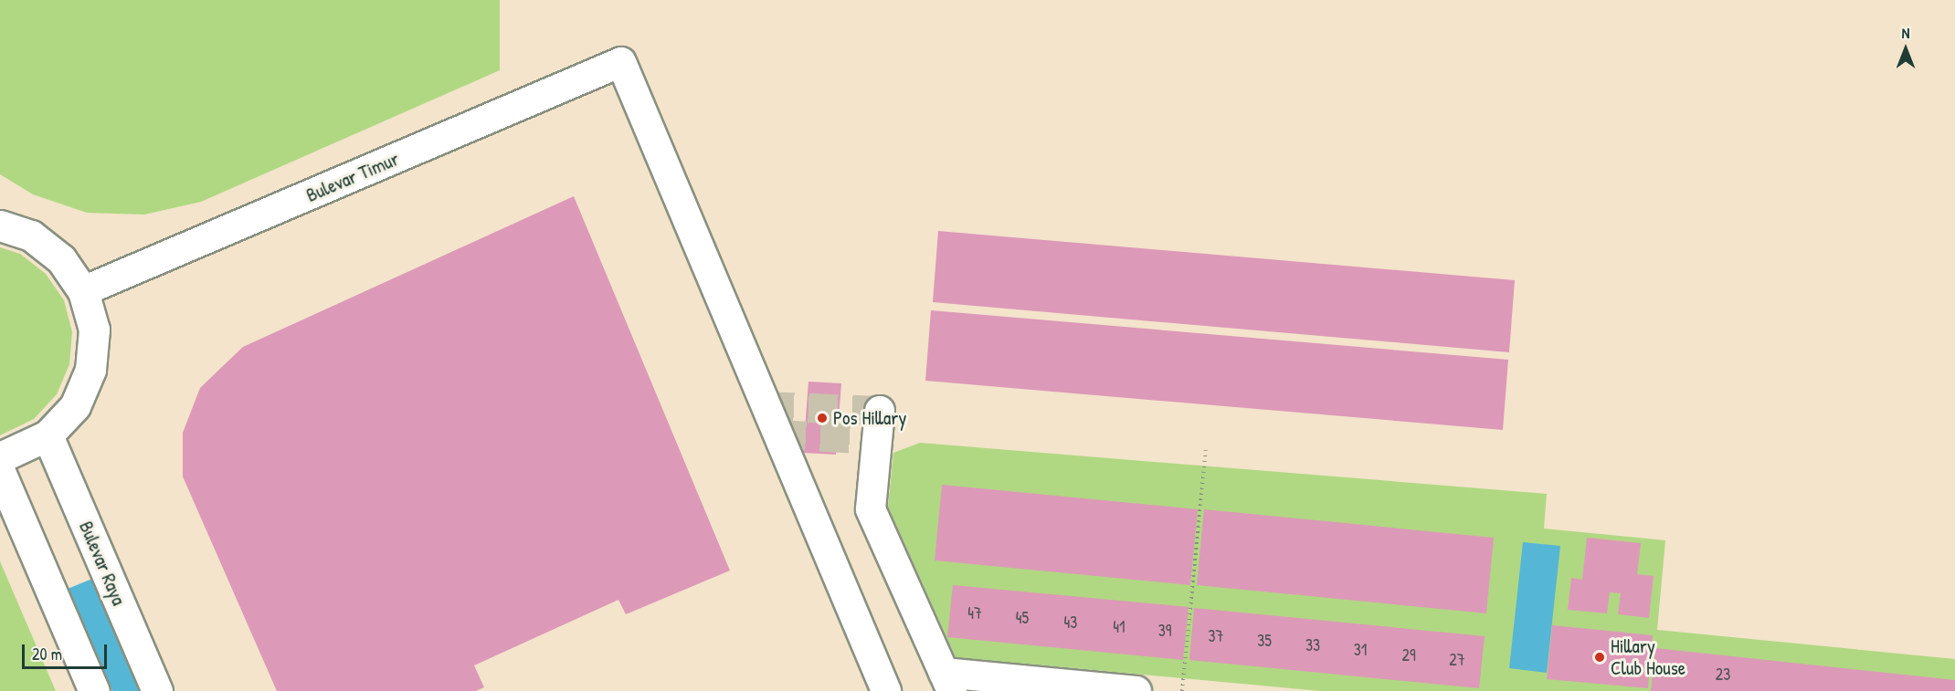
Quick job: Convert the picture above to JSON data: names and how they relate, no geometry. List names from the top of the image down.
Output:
{
  "streets": {
    "street": ["Bulevar Timur", "Bulevar Raya"]
  },
  "places": ["Pos Hillary", "Hillary Club House"],
  "house_numbers": [
    "47",
    "45",
    "43",
    "41",
    "39",
    "37",
    "35",
    "33",
    "31",
    "29",
    "27",
    "23"
  ],
  "scale_bar": "20 m",
  "north": "top"
}
